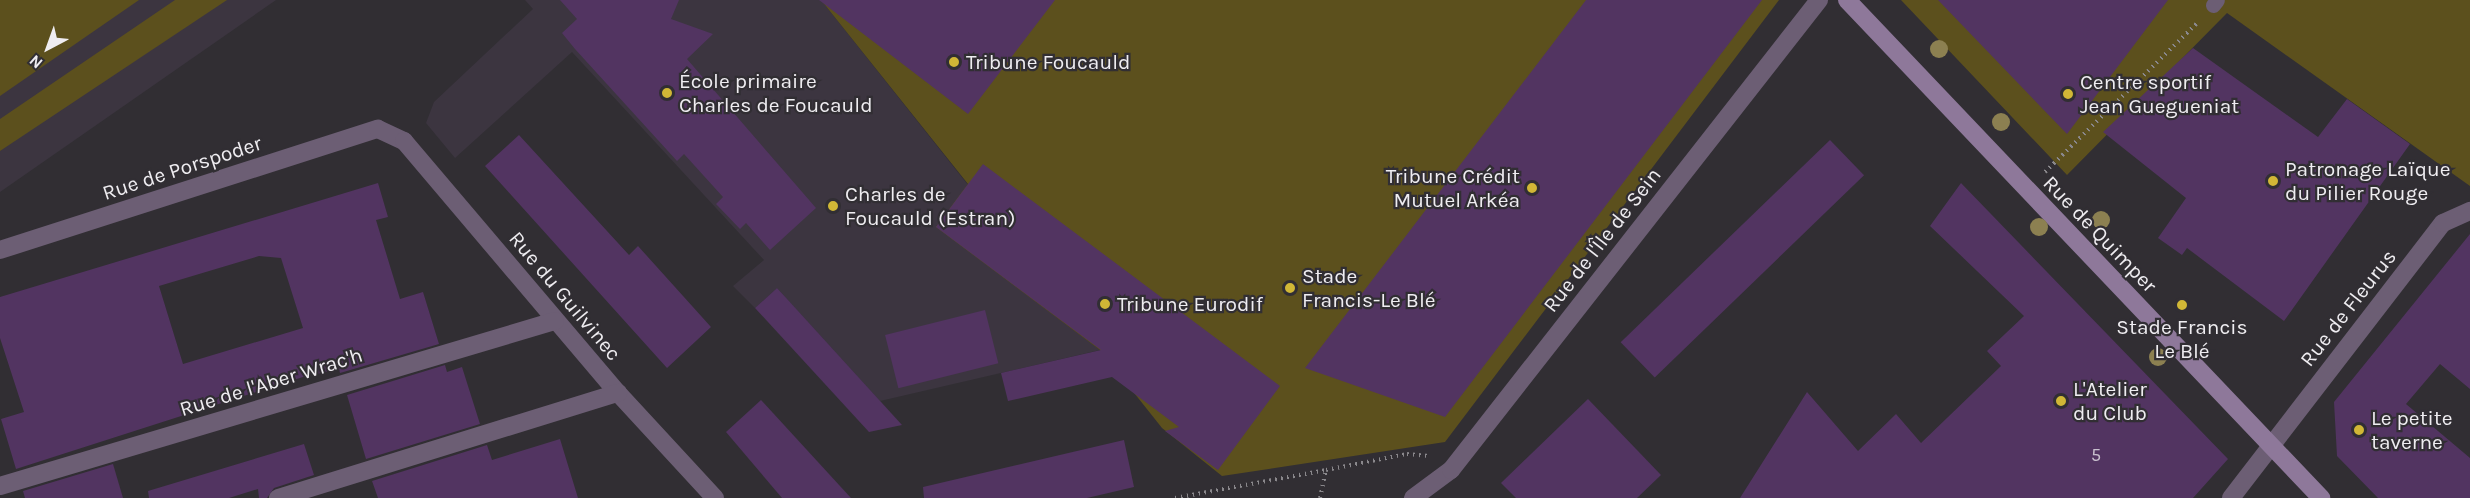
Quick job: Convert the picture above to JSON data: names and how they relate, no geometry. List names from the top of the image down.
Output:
{
  "streets": {
    "main road": ["Rue de Quimper"],
    "street": [
      "Rue de Porspoder",
      "Rue de l'Île de Sein",
      "Rue du Guilvinec",
      "Rue de Fleurus",
      "Rue de l'Aber Wrac'h"
    ]
  },
  "crossings": [
    ["Rue de Porspoder", "Rue du Guilvinec"],
    ["Rue de Quimper", "Rue de Fleurus"],
    ["Rue du Guilvinec", "Rue de l'Aber Wrac'h"]
  ],
  "places": [
    "Tribune Foucauld",
    "École primaire Charles de Foucauld",
    "Centre sportif Jean Guegueniat",
    "Patronage Laïque du Pilier Rouge",
    "Tribune Crédit Mutuel Arkéa",
    "Charles de Foucauld (Estran)",
    "Stade Francis-Le Blé",
    "Tribune Eurodif",
    "Stade Francis Le Blé",
    "L'Atelier du Club",
    "Le petite taverne"
  ],
  "house_numbers": ["5"],
  "north": "bottom left"
}
